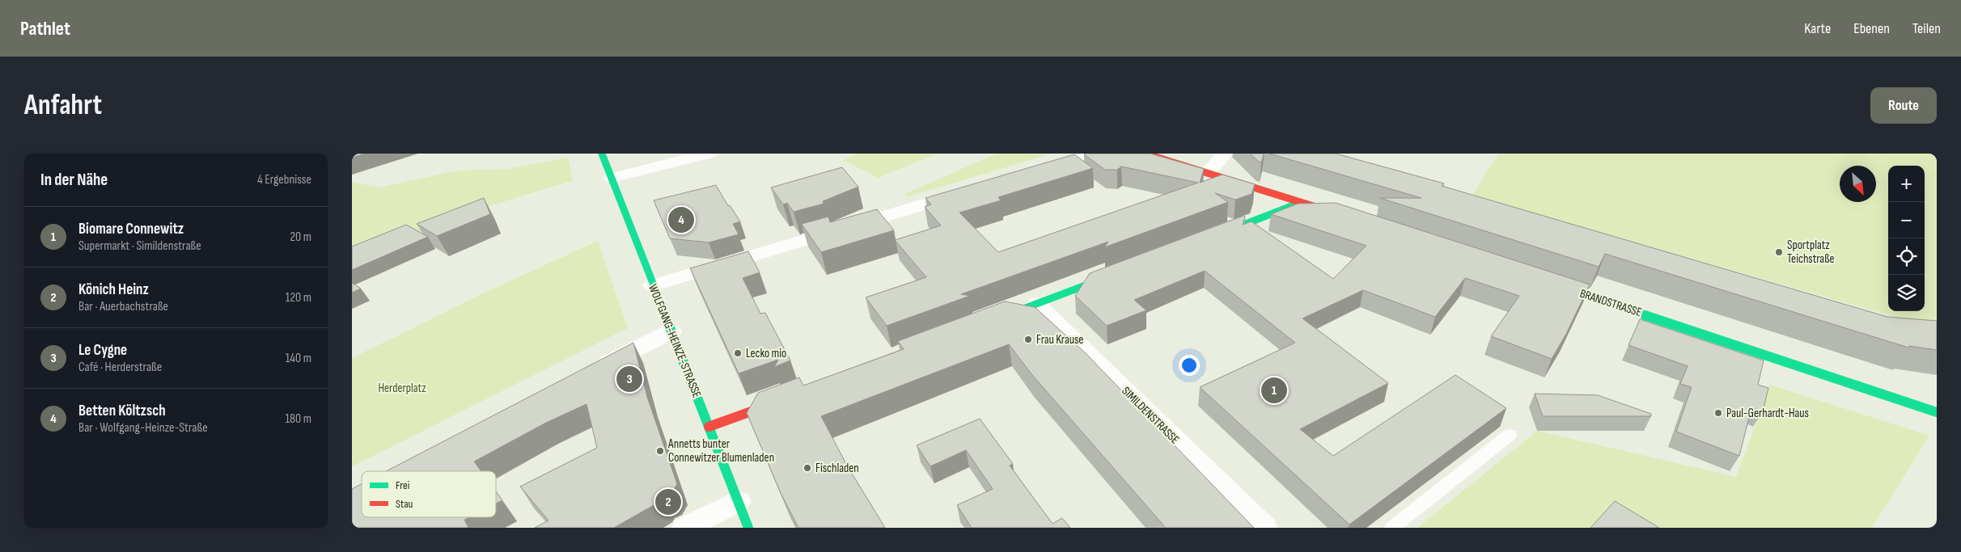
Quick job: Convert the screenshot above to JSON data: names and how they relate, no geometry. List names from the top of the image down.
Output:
{
  "streets": {
    "street": ["BRANDSTRASSE", "WOLFGANG-HEINZE-STRASSE", "SIMILDENSTRASSE"]
  },
  "parks": ["Herderplatz"],
  "places": [
    "Sportplatz Teichstraße",
    "Frau Krause",
    "Lecko mio",
    "Paul-Gerhardt-Haus",
    "Annetts bunter Connewitzer Blumenladen",
    "Fischladen"
  ],
  "legend": ["Frei", "Stau"],
  "north": "bottom right",
  "page": {
    "header": "Pathlet",
    "nav": ["Karte", "Ebenen", "Teilen"],
    "buttons": "Route",
    "title": "Anfahrt",
    "heading": ["In der Nähe", "4 Ergebnisse"],
    "map_buttons": ["+", "−"],
    "pins": [
      "4",
      "3",
      "1",
      "2"
    ],
    "list": [
      {
        "mark": "1",
        "name": "Biomare Connewitz",
        "note": "Supermarkt · Simildenstraße",
        "value": "20 m"
      },
      {
        "mark": "2",
        "name": "Könich Heinz",
        "note": "Bar · Auerbachstraße",
        "value": "120 m"
      },
      {
        "mark": "3",
        "name": "Le Cygne",
        "note": "Café · Herderstraße",
        "value": "140 m"
      },
      {
        "mark": "4",
        "name": "Betten Költzsch",
        "note": "Bar · Wolfgang-Heinze-Straße",
        "value": "180 m"
      }
    ]
  }
}
